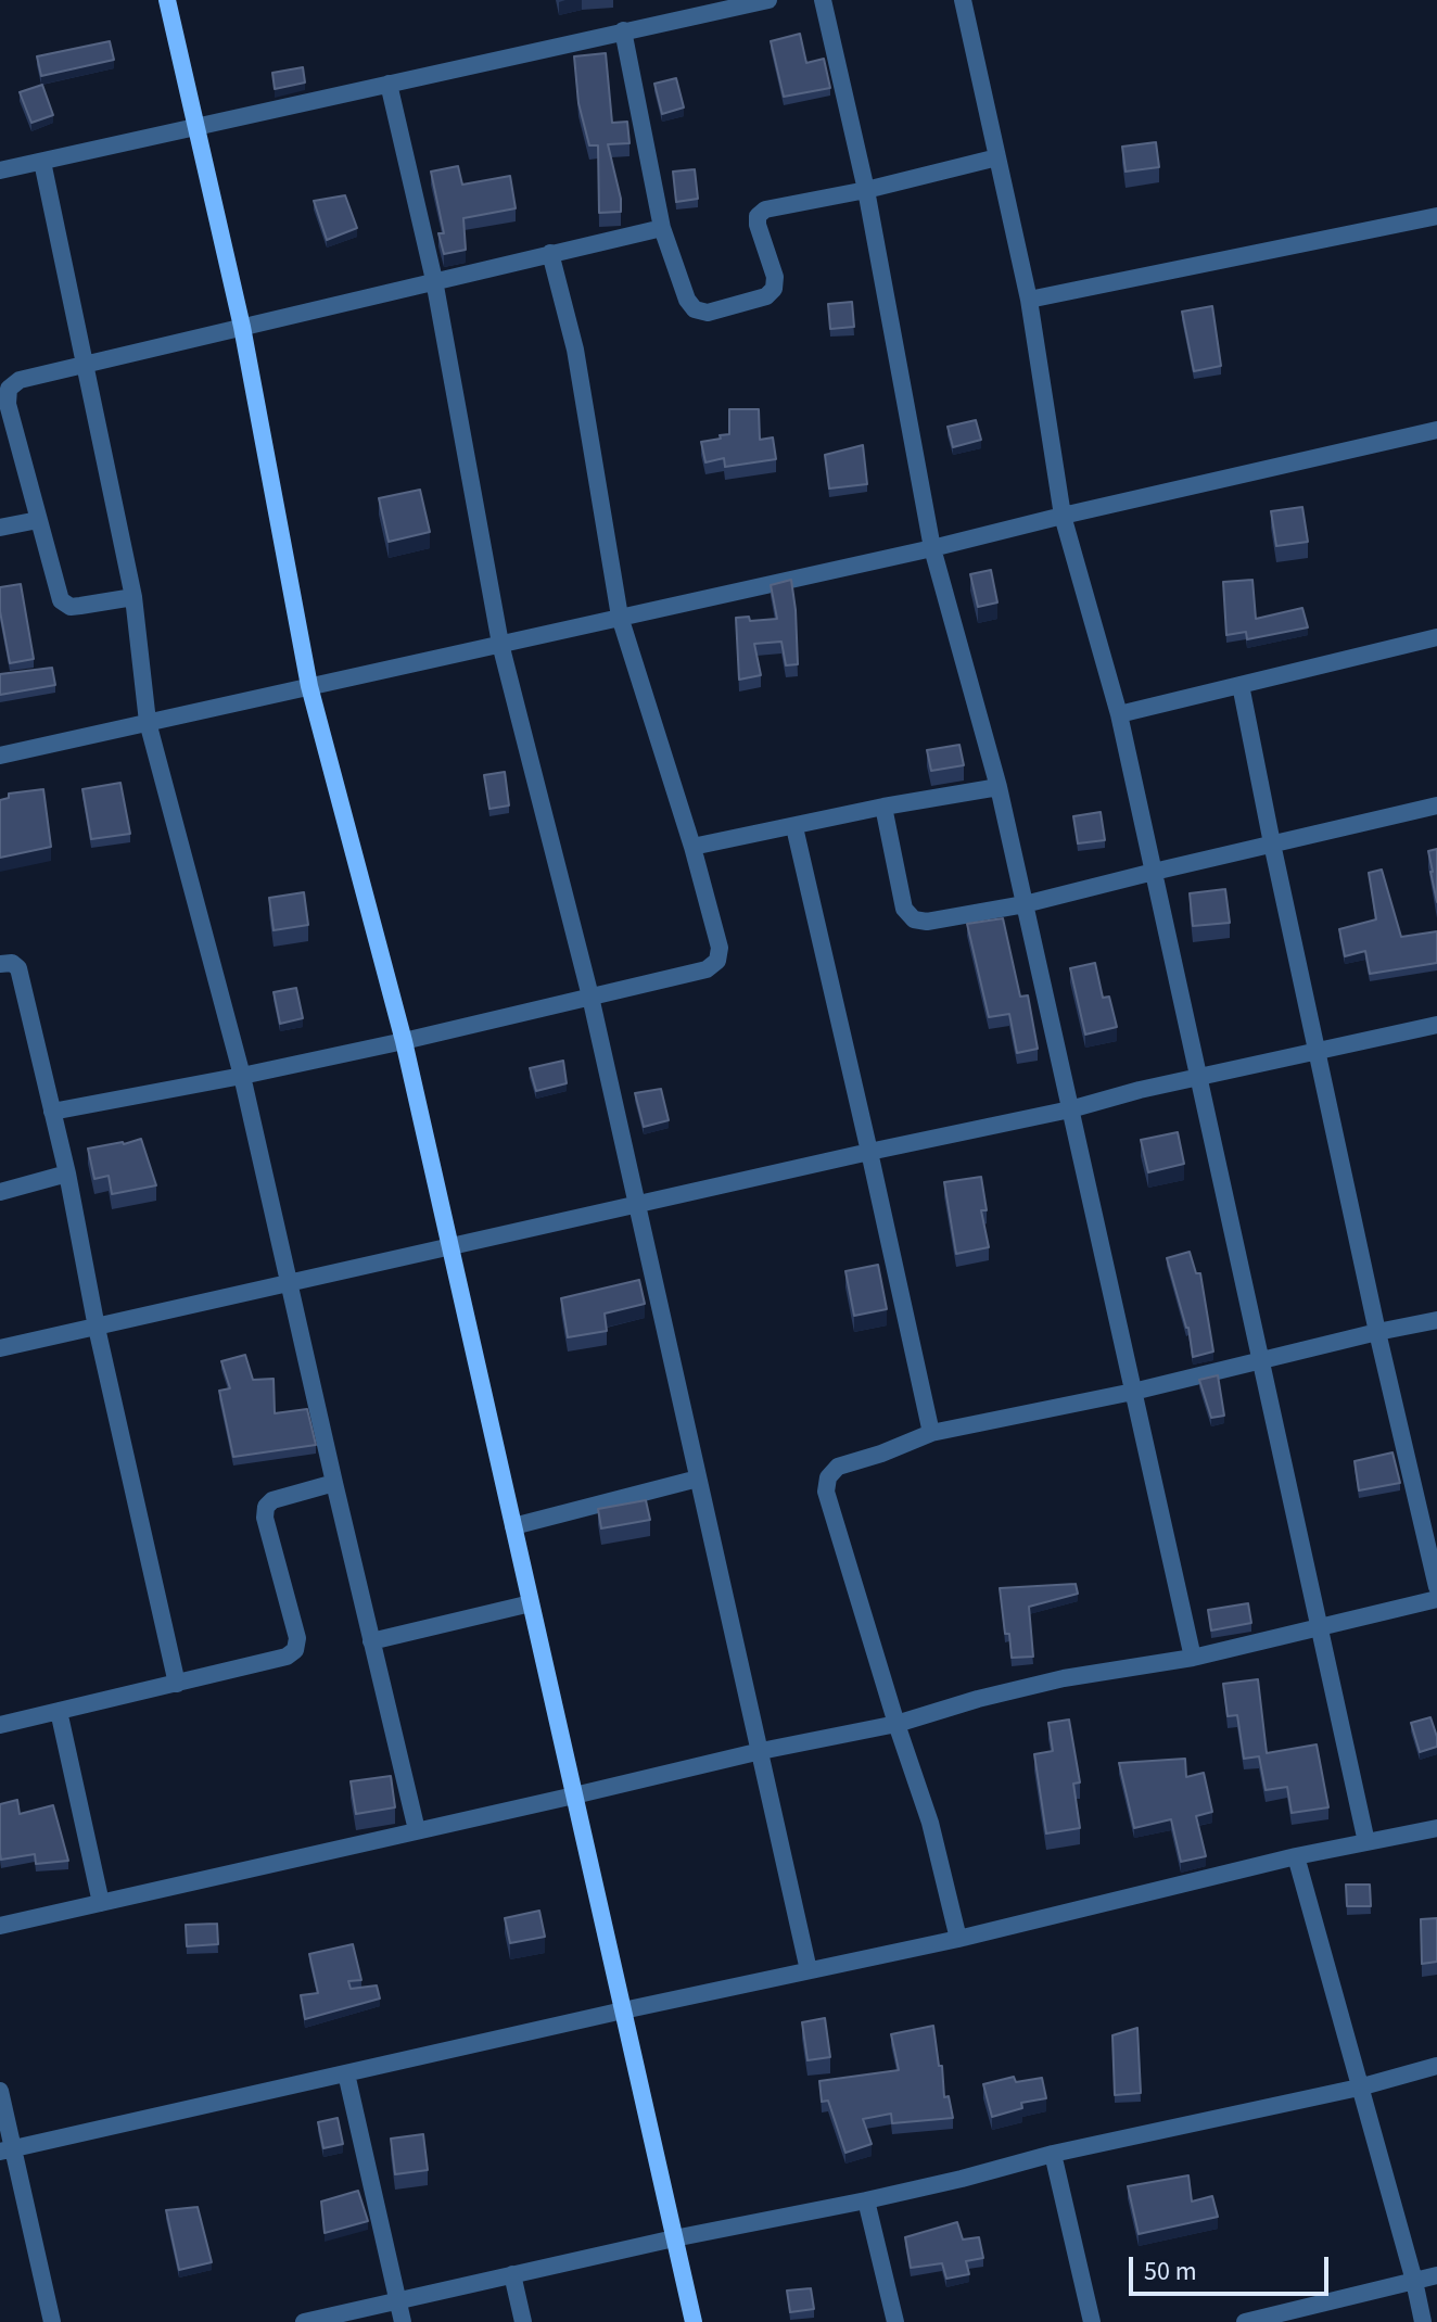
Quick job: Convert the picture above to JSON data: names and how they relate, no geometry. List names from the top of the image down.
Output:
{
  "scale_bar": "50 m"
}
